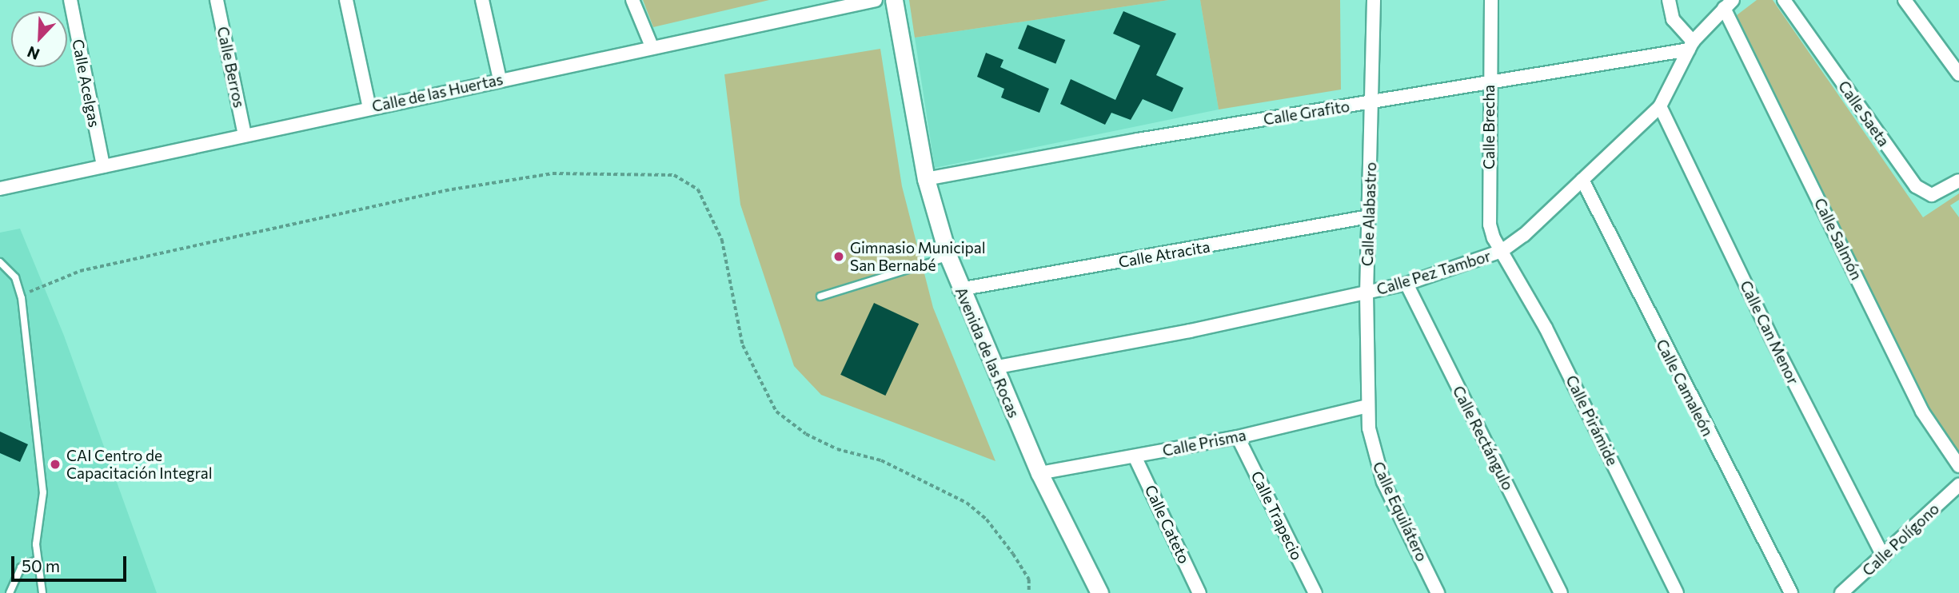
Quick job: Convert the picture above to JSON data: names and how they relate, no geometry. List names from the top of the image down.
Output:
{
  "streets": {
    "street": [
      "Calle Berros",
      "Calle Acelgas",
      "Calle de las Huertas",
      "Calle Grafito",
      "Calle Saeta",
      "Calle Brecha",
      "Calle Alabastro",
      "Calle Salmón",
      "Calle Atracita",
      "Calle Pez Tambor",
      "Calle Can Menor",
      "Avenida de las Rocas",
      "Calle Camaleón",
      "Calle Pirámide",
      "Calle Rectángulo",
      "Calle Prisma",
      "Calle Equilátero",
      "Calle Trapecio",
      "Calle Cateto",
      "Calle Polígono"
    ]
  },
  "crossings": [
    ["Calle Berros", "Calle de las Huertas"],
    ["Calle Acelgas", "Calle de las Huertas"],
    ["Calle Grafito", "Calle Brecha"],
    ["Calle Grafito", "Calle Alabastro"],
    ["Calle Grafito", "Calle Pez Tambor"],
    ["Calle Grafito", "Avenida de las Rocas"],
    ["Calle Brecha", "Calle Pez Tambor"],
    ["Calle Brecha", "Calle Pirámide"],
    ["Calle Alabastro", "Calle Atracita"],
    ["Calle Alabastro", "Calle Pez Tambor"],
    ["Calle Alabastro", "Calle Prisma"],
    ["Calle Alabastro", "Calle Equilátero"],
    ["Calle Salmón", "Calle Pez Tambor"],
    ["Calle Atracita", "Avenida de las Rocas"],
    ["Calle Pez Tambor", "Calle Can Menor"],
    ["Calle Pez Tambor", "Avenida de las Rocas"],
    ["Calle Pez Tambor", "Calle Camaleón"],
    ["Calle Pez Tambor", "Calle Pirámide"],
    ["Calle Pez Tambor", "Calle Rectángulo"],
    ["Calle Can Menor", "Calle Polígono"],
    ["Avenida de las Rocas", "Calle Prisma"],
    ["Calle Prisma", "Calle Trapecio"],
    ["Calle Prisma", "Calle Cateto"]
  ],
  "places": ["Gimnasio Municipal San Bernabé", "CAI Centro de Capacitación Integral"],
  "scale_bar": "50 m",
  "north": "bottom left"
}
